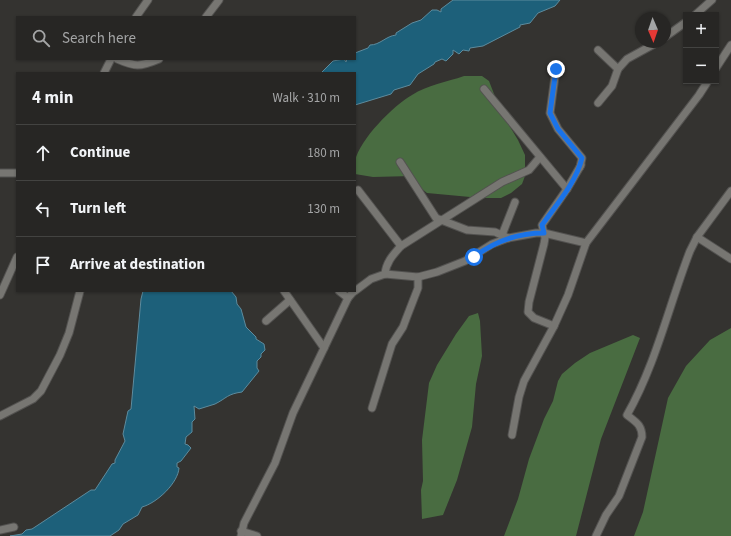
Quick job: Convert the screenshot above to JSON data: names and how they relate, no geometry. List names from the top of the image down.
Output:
{
  "north": "bottom",
  "page": {
    "map_buttons": ["+", "−"],
    "search": "Search here",
    "heading": ["4 min", "Walk · 310 m"],
    "list": [
      ["Continue", "180 m"],
      ["Turn left", "130 m"],
      "Arrive at destination"
    ]
  }
}
